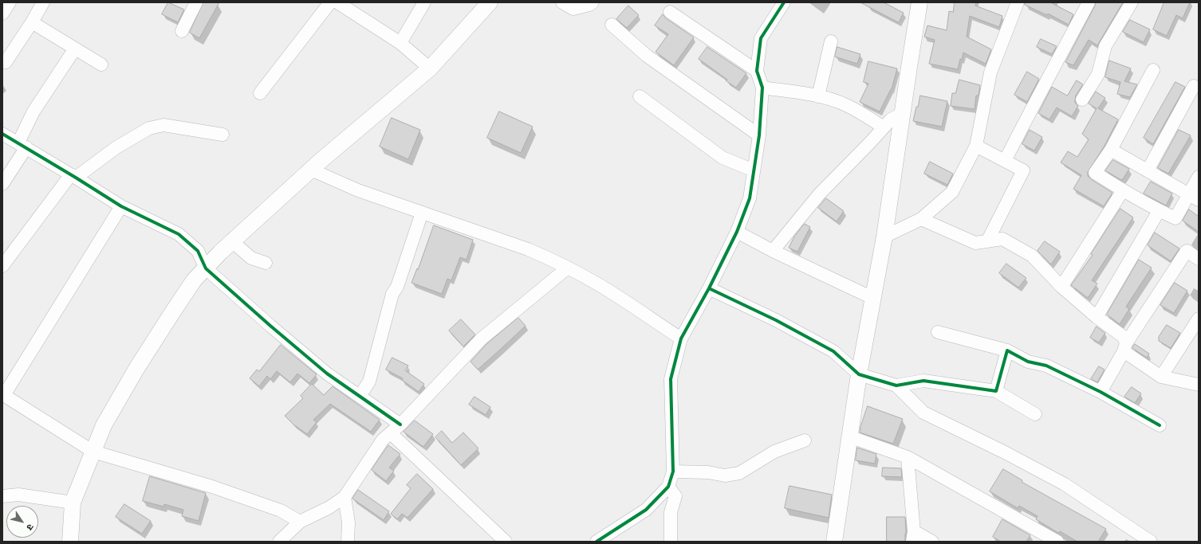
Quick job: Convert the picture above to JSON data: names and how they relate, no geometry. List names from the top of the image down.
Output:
{
  "north": "bottom right"
}
